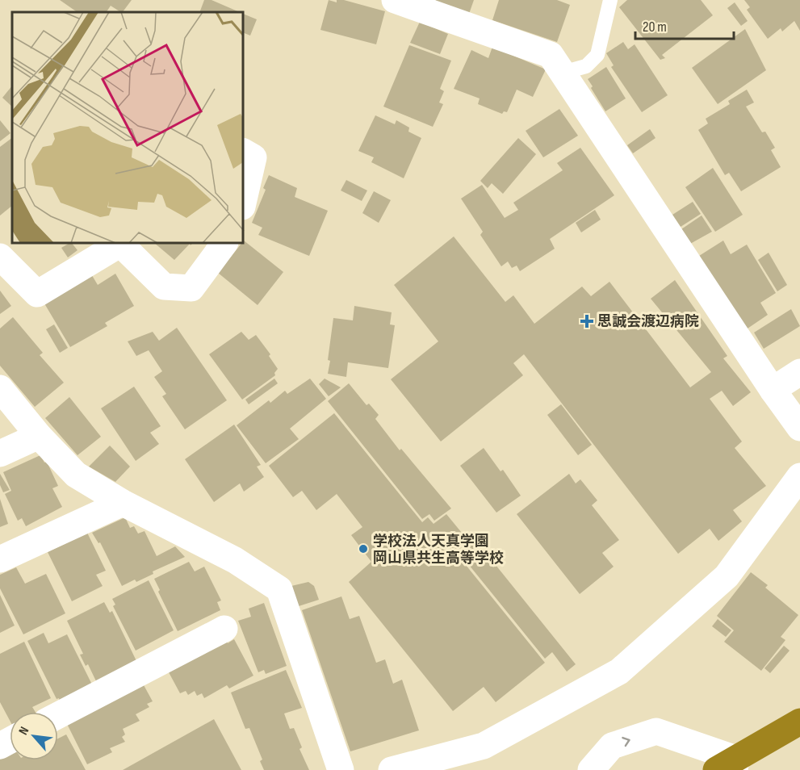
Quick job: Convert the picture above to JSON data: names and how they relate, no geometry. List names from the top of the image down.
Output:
{
  "places": {
    "health": ["思誠会渡辺病院"],
    "other": ["学校法人天真学園 岡山県共生高等学校"]
  },
  "scale_bar": "20 m",
  "north": "top left"
}
